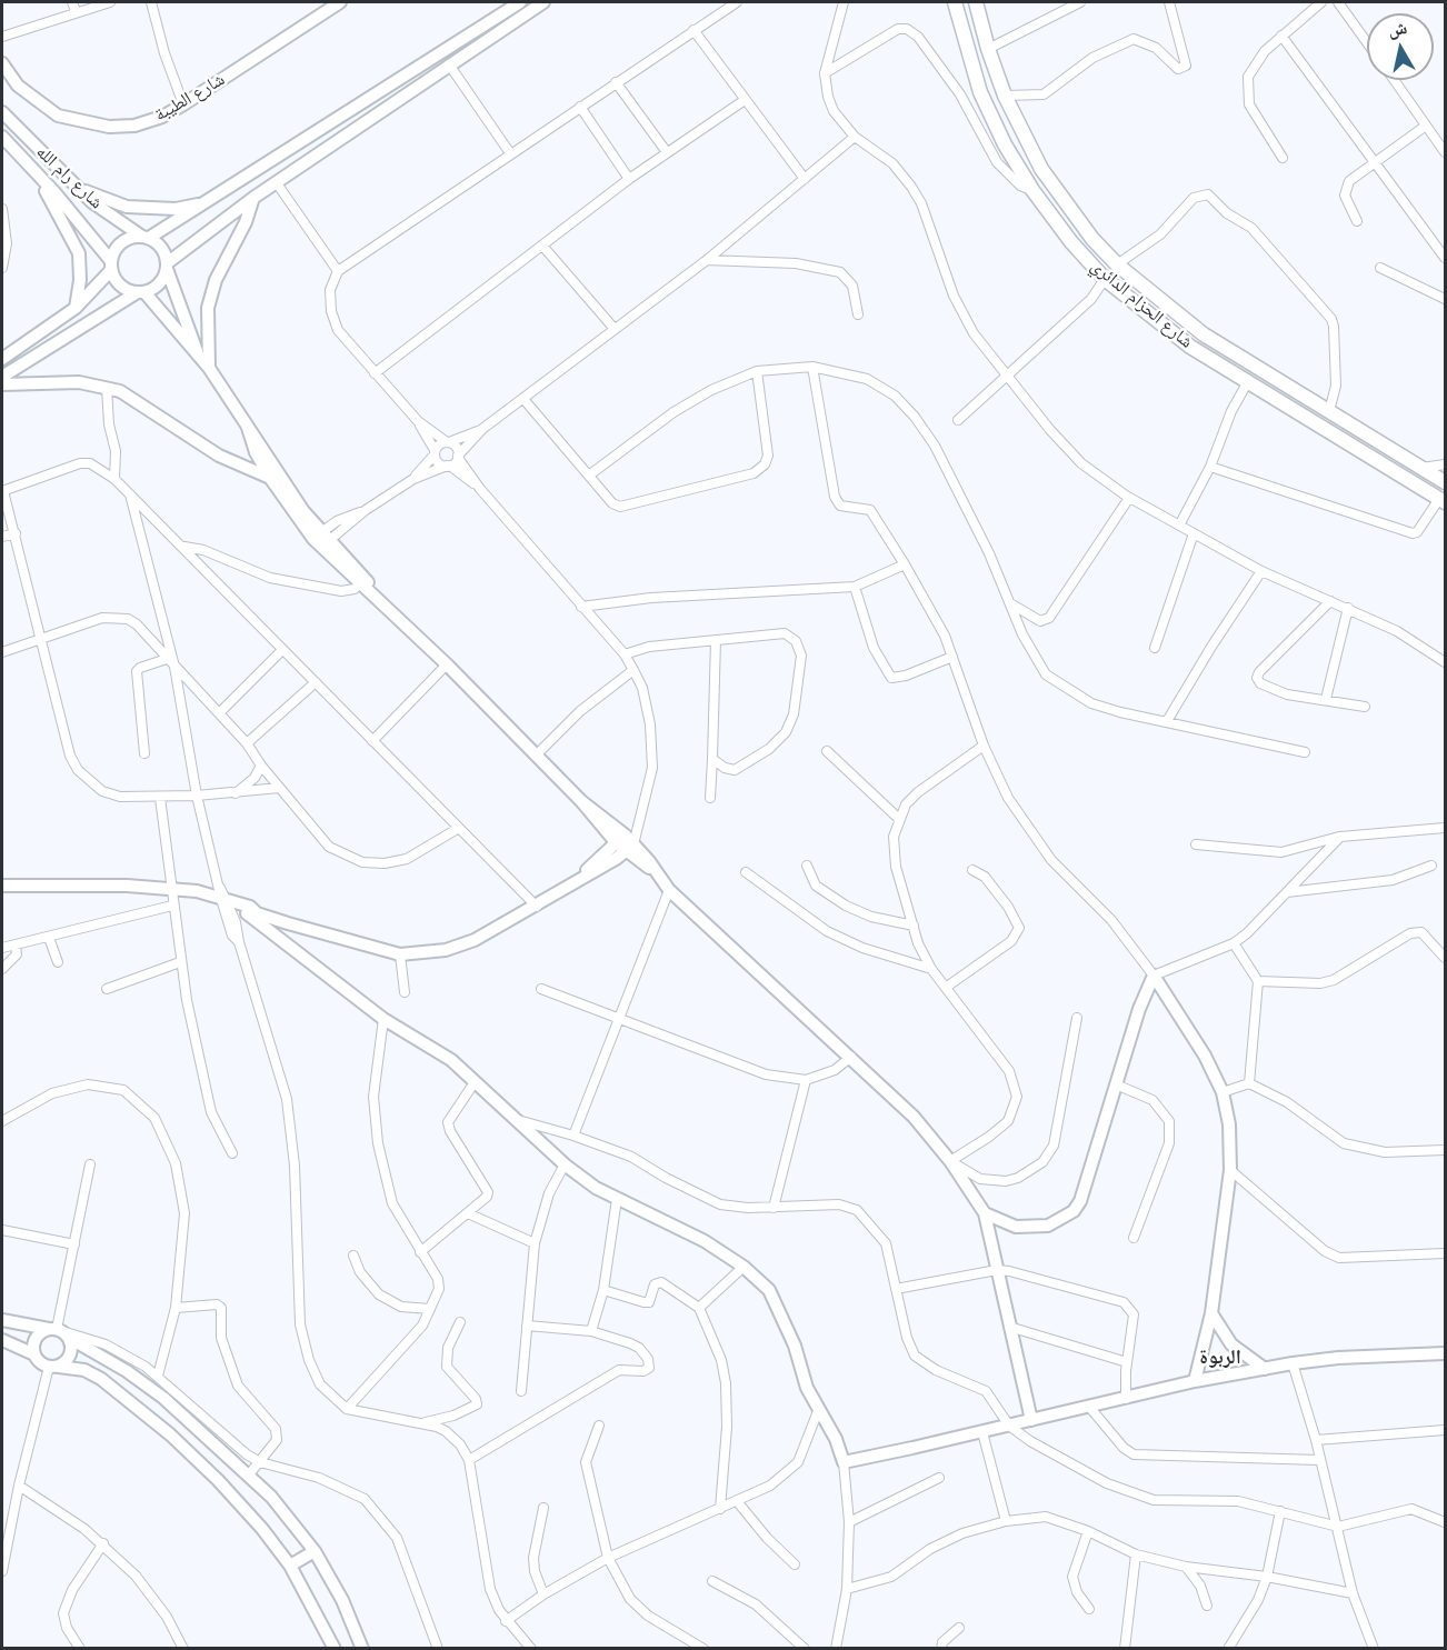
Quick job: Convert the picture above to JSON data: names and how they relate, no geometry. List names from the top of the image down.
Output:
{
  "streets": {
    "main road": ["شارع الحزام الدائري"],
    "street": ["شارع الطيبة", "شارع رام الله"]
  },
  "districts": ["الربوة"],
  "north": "top"
}
